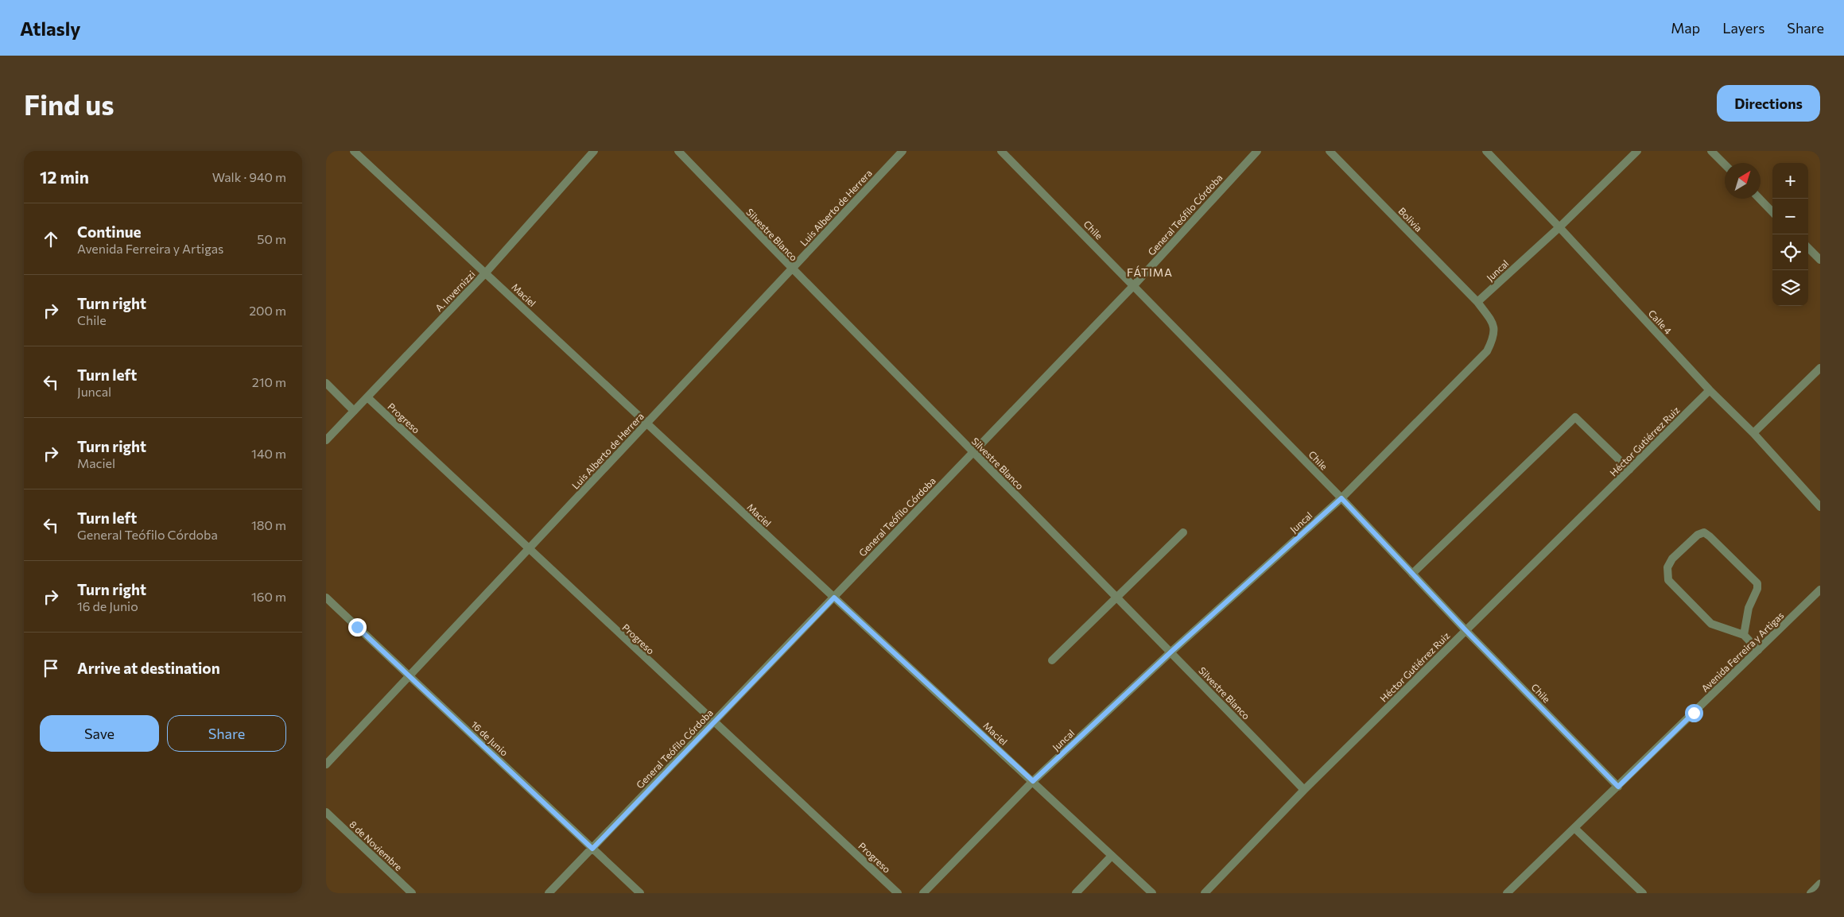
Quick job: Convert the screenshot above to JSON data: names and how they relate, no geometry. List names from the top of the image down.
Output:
{
  "streets": {
    "street": [
      "Luis Alberto de Herrera",
      "General Teófilo Córdoba",
      "Bolivia",
      "Chile",
      "Silvestre Blanco",
      "Juncal",
      "A. Invernizzi",
      "Maciel",
      "Calle 4",
      "Progreso",
      "Héctor Gutiérrez Ruiz",
      "Avenida Ferreira y Artigas",
      "16 de Junio",
      "8 de Noviembre"
    ]
  },
  "crossings": [
    ["Luis Alberto de Herrera", "Silvestre Blanco"],
    ["Luis Alberto de Herrera", "Maciel"],
    ["Luis Alberto de Herrera", "Progreso"],
    ["Luis Alberto de Herrera", "16 de Junio"],
    ["General Teófilo Córdoba", "Chile"],
    ["General Teófilo Córdoba", "Silvestre Blanco"],
    ["General Teófilo Córdoba", "Maciel"],
    ["General Teófilo Córdoba", "Progreso"],
    ["General Teófilo Córdoba", "16 de Junio"],
    ["Bolivia", "Juncal"],
    ["Chile", "Juncal"],
    ["Chile", "Héctor Gutiérrez Ruiz"],
    ["Chile", "Avenida Ferreira y Artigas"],
    ["Silvestre Blanco", "Juncal"],
    ["Silvestre Blanco", "Héctor Gutiérrez Ruiz"],
    ["Juncal", "Maciel"],
    ["Juncal", "Calle 4"],
    ["A. Invernizzi", "Maciel"],
    ["A. Invernizzi", "Progreso"],
    ["Calle 4", "Héctor Gutiérrez Ruiz"]
  ],
  "districts": ["FÁTIMA"],
  "north": "top right",
  "page": {
    "header": "Atlasly",
    "nav": ["Map", "Layers", "Share"],
    "buttons": [
      "Directions",
      ["Save", "Share"]
    ],
    "title": "Find us",
    "heading": ["12 min", "Walk · 940 m"],
    "map_buttons": ["+", "−"],
    "list": [
      ["Continue", "Avenida Ferreira y Artigas", "50 m"],
      ["Turn right", "Chile", "200 m"],
      ["Turn left", "Juncal", "210 m"],
      ["Turn right", "Maciel", "140 m"],
      ["Turn left", "General Teófilo Córdoba", "180 m"],
      ["Turn right", "16 de Junio", "160 m"],
      "Arrive at destination"
    ]
  }
}
